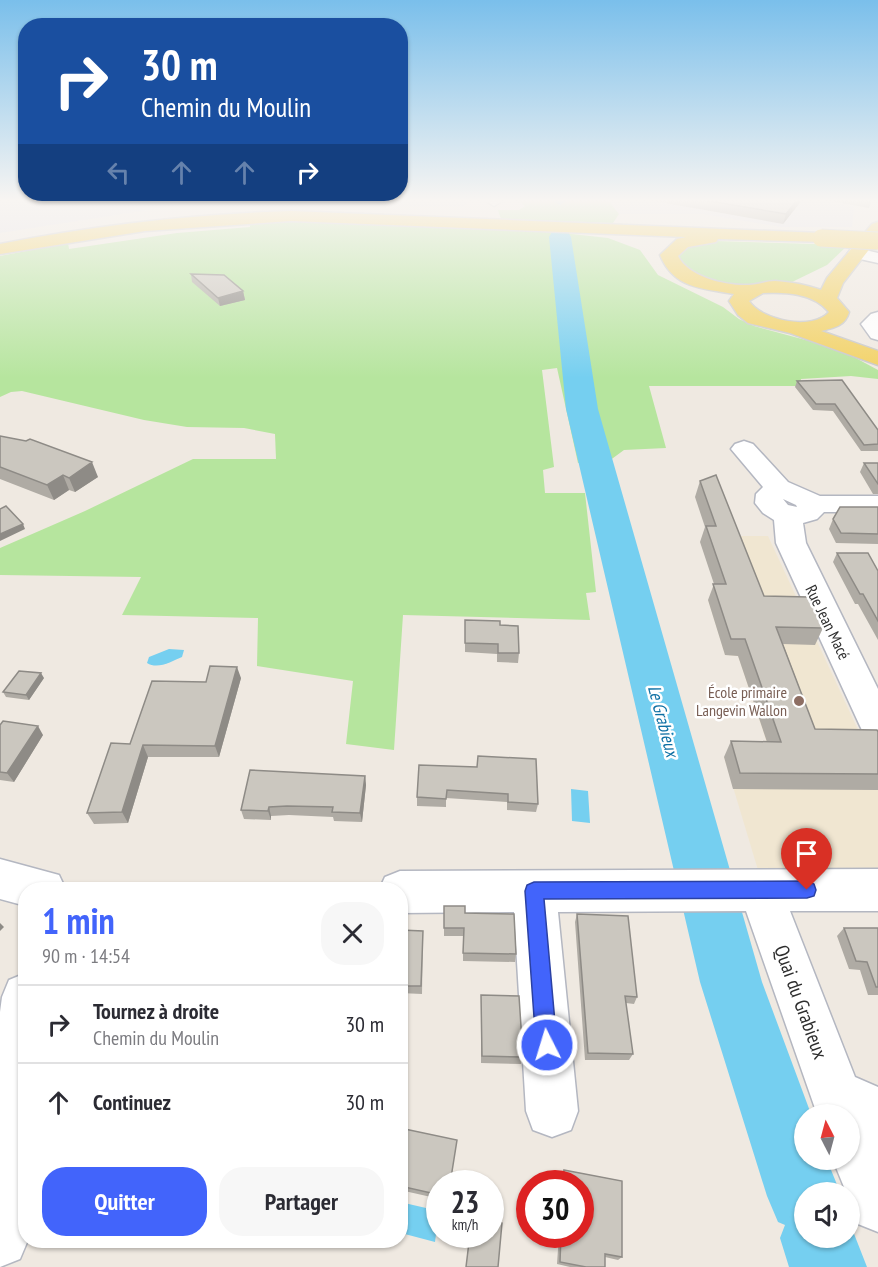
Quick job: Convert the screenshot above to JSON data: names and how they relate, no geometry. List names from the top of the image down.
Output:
{
  "streets": {
    "street": ["Rue Jean Macé", "Quai du Grabieux"]
  },
  "water": ["Le Grabieux"],
  "places": ["École primaire Langevin Wallon"],
  "north": "top",
  "page": {
    "turn": ["30 m", "Chemin du Moulin"],
    "heading": ["1 min", "90 m · 14:54"],
    "list": [
      {
        "name": "Tournez à droite",
        "note": "Chemin du Moulin",
        "value": "30 m"
      },
      {
        "name": "Continuez",
        "value": "30 m"
      }
    ],
    "buttons": ["Quitter", "Partager"],
    "speed": "23 km/h",
    "limit": "30"
  }
}
